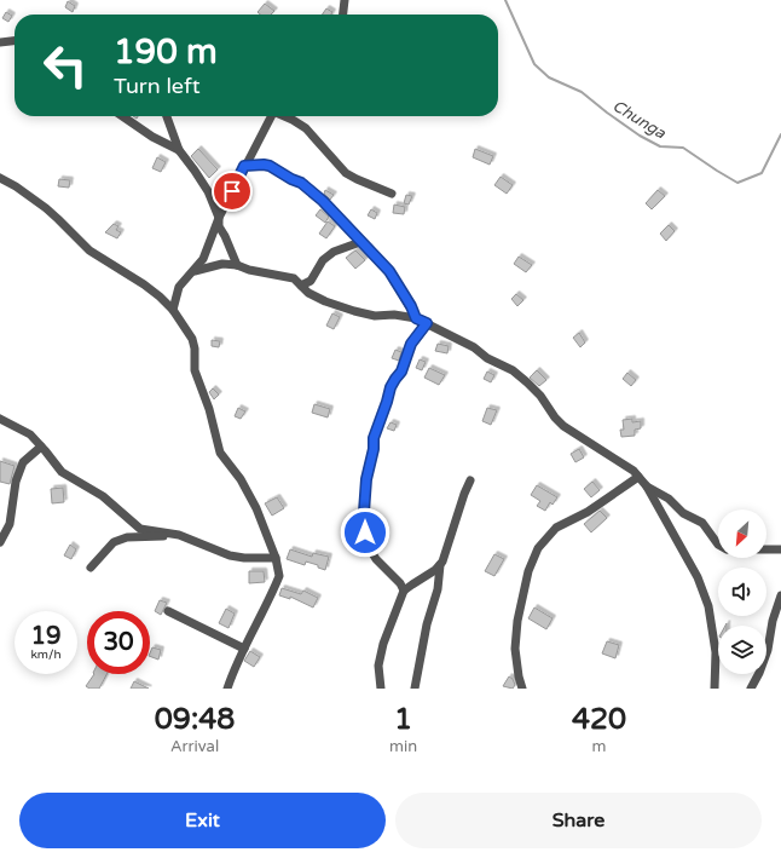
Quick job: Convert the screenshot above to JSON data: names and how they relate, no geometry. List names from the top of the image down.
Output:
{
  "water": ["Chunga"],
  "north": "bottom left",
  "page": {
    "turn": ["190 m", "Turn left"],
    "speed": "19 km/h",
    "limit": "30",
    "eta": [
      "09:48",
      "Arrival",
      "1",
      "min",
      "420",
      "m"
    ],
    "buttons": ["Exit", "Share"]
  }
}
